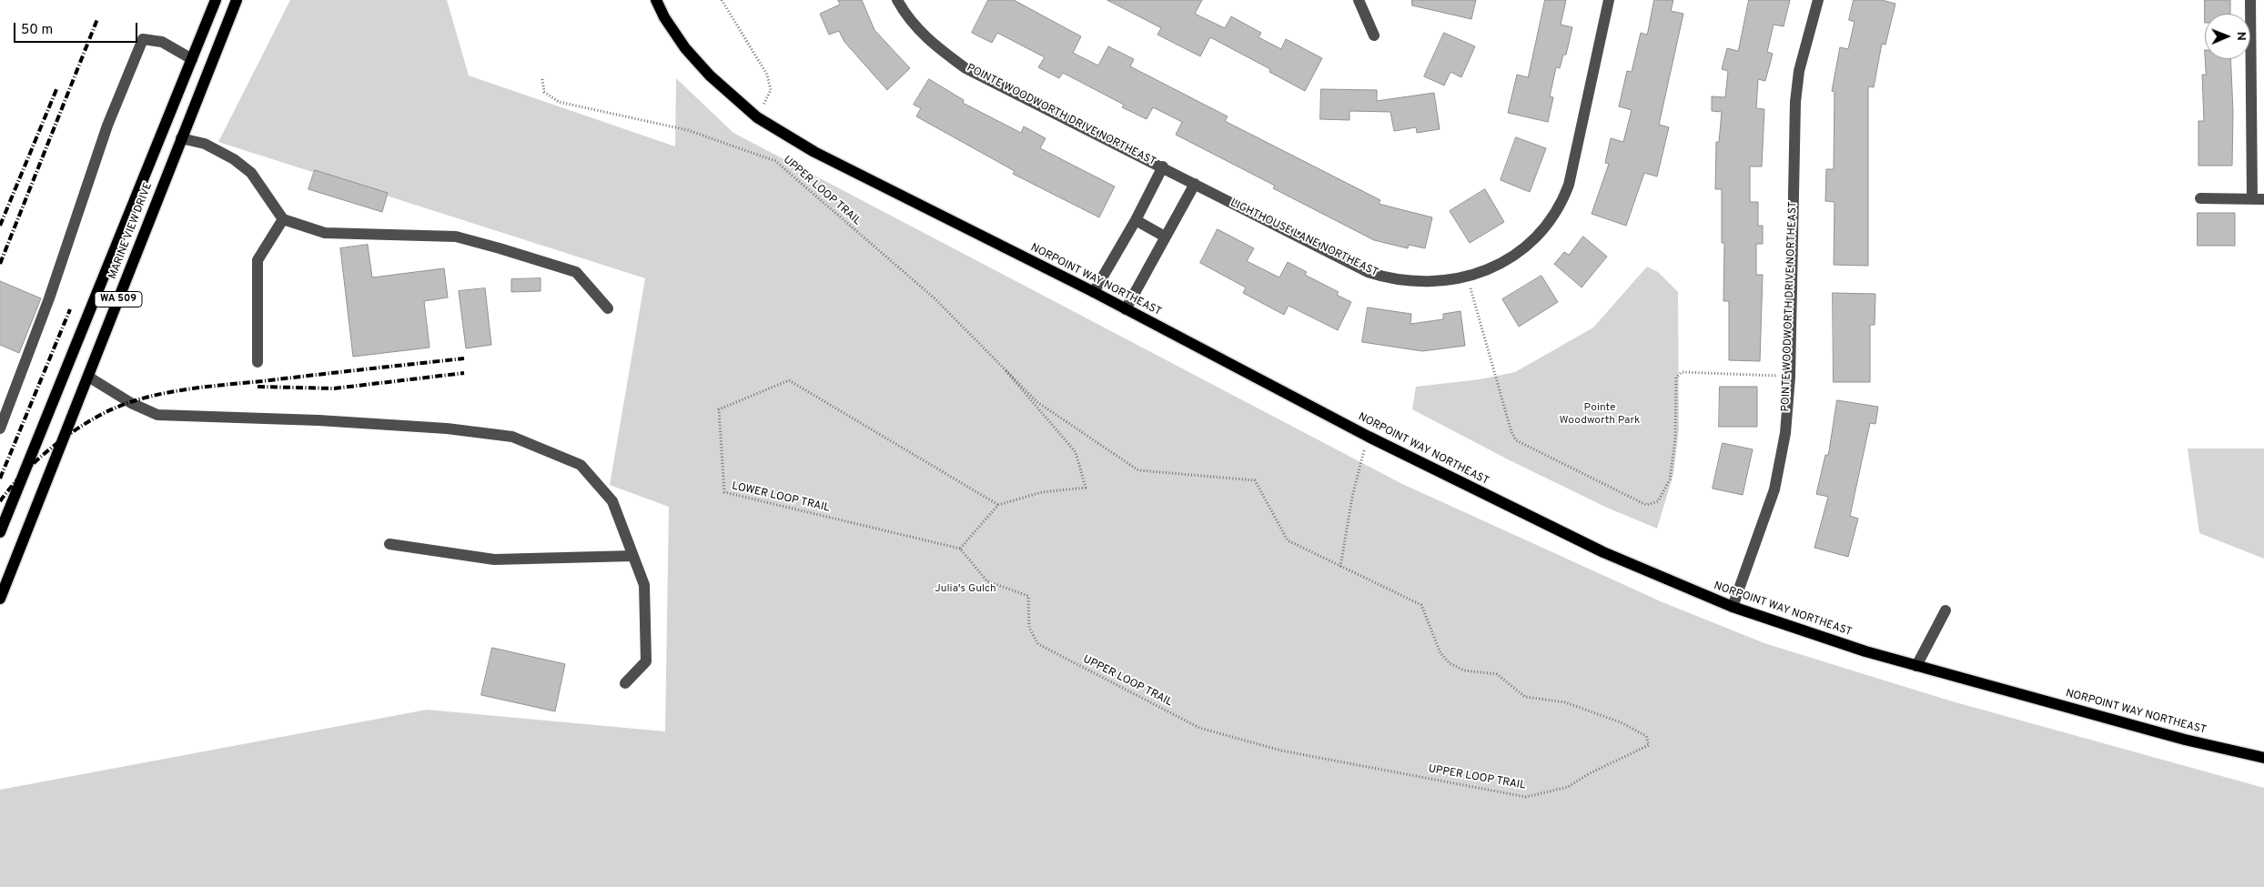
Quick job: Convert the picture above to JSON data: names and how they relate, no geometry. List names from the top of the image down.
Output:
{
  "streets": {
    "main road": ["MARINE VIEW DRIVE", "NORPOINT WAY NORTHEAST", "WA 509"],
    "street": ["POINTE WOODWORTH DRIVE NORTHEAST", "LIGHTHOUSE LANE NORTHEAST"],
    "path": ["UPPER LOOP TRAIL", "LOWER LOOP TRAIL"]
  },
  "crossings": [
    ["POINTE WOODWORTH DRIVE NORTHEAST", "LIGHTHOUSE LANE NORTHEAST"],
    ["POINTE WOODWORTH DRIVE NORTHEAST", "NORPOINT WAY NORTHEAST"],
    ["UPPER LOOP TRAIL", "LOWER LOOP TRAIL"]
  ],
  "parks": ["Pointe Woodworth Park", "Julia's Gulch"],
  "scale_bar": "50 m",
  "north": "right"
}
